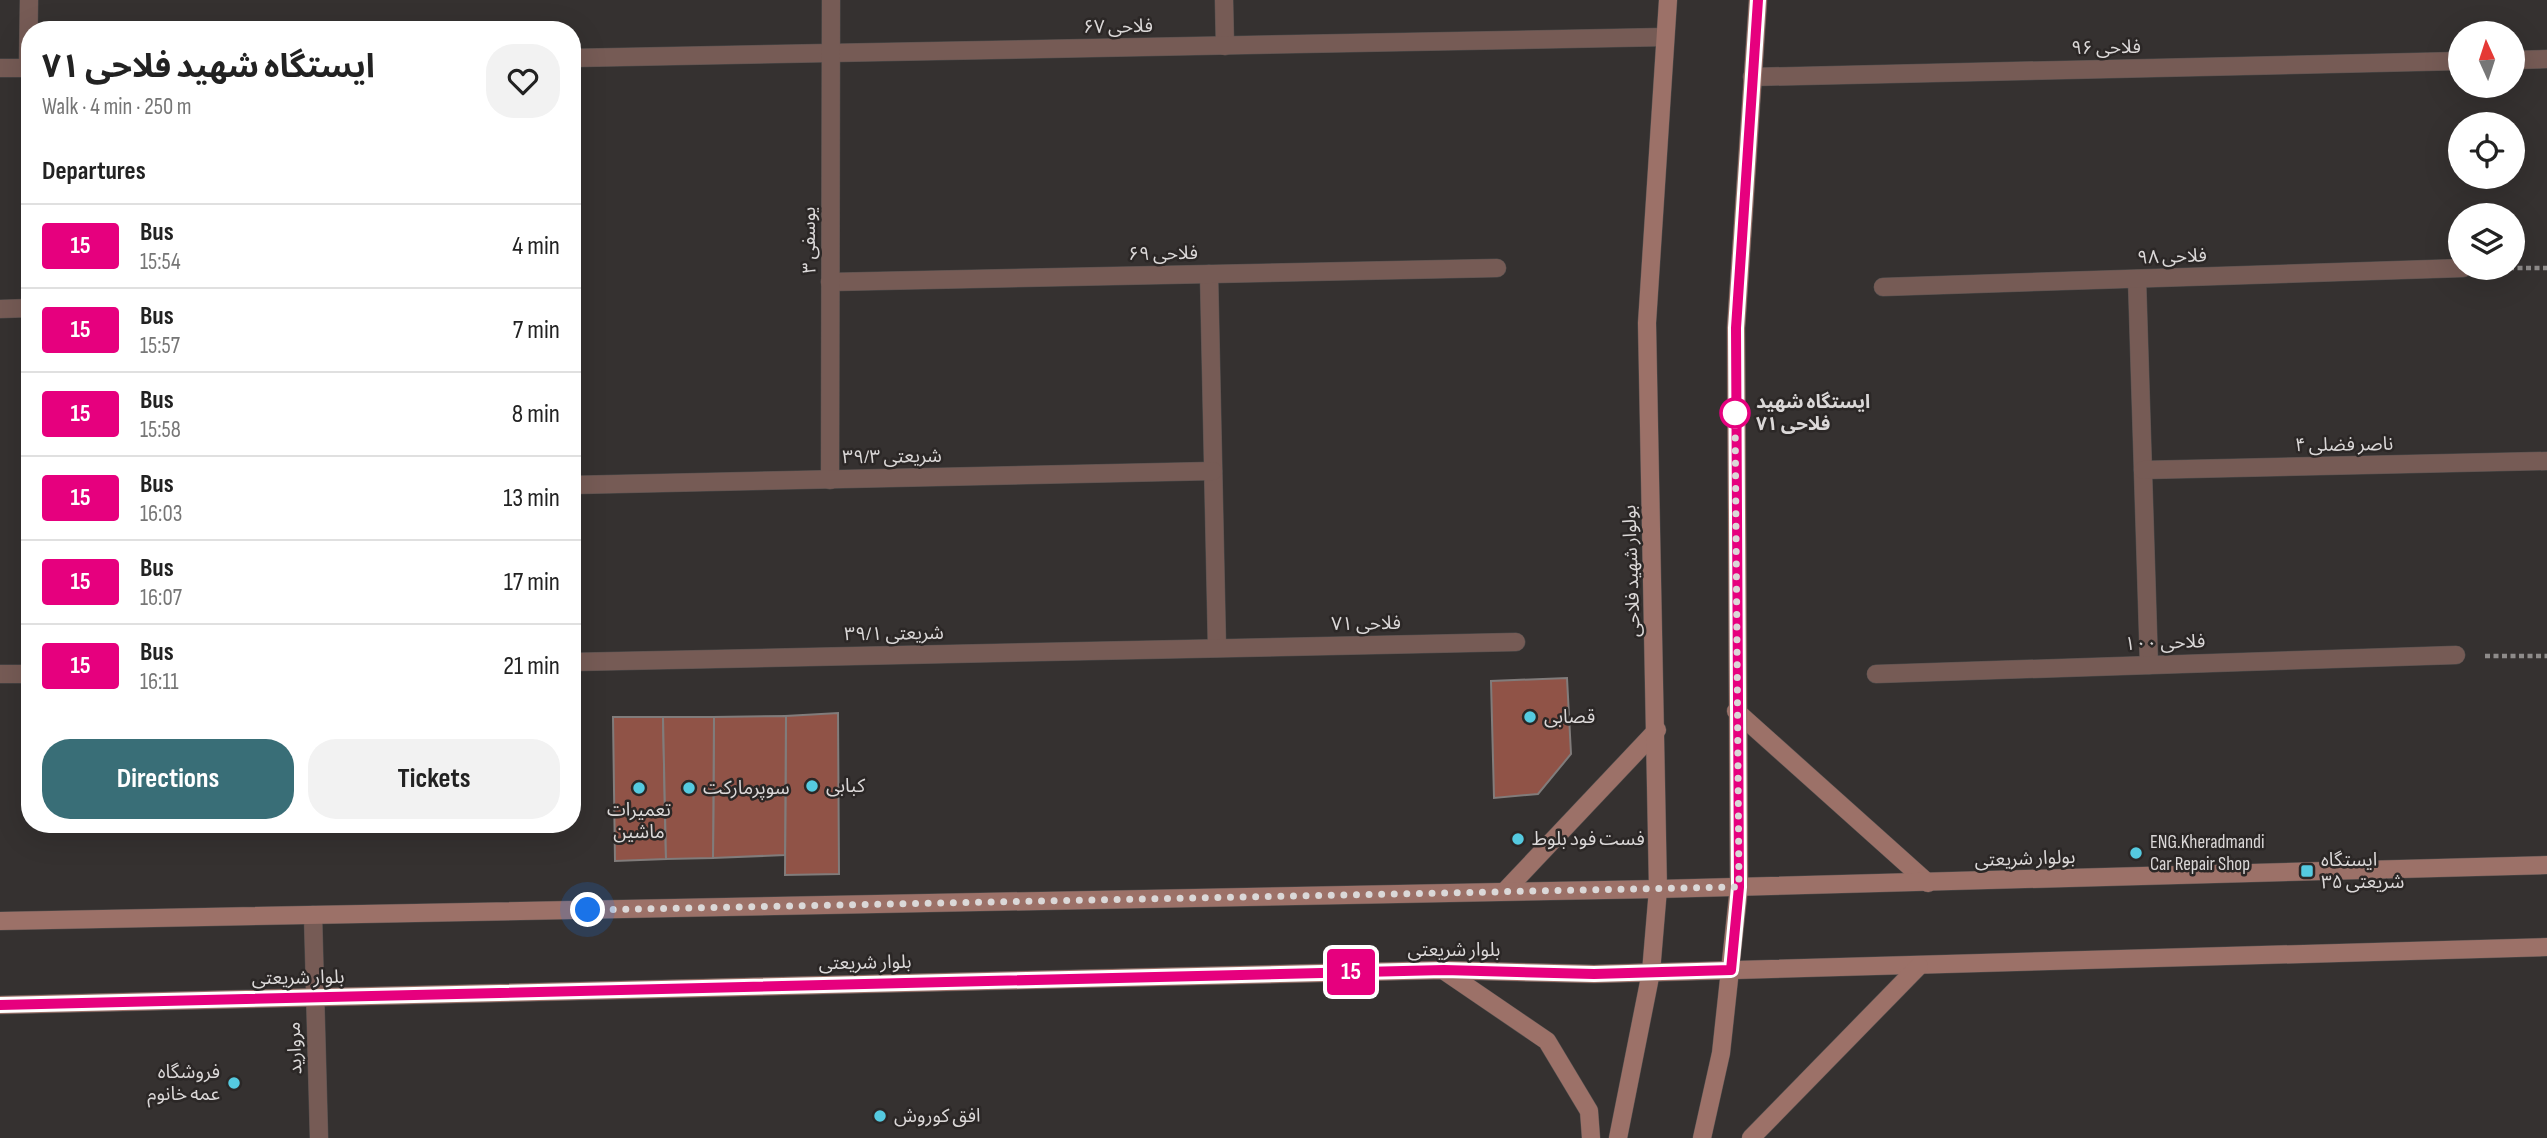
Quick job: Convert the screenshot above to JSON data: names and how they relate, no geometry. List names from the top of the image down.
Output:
{
  "streets": {
    "main road": ["بولوار شهید فلاحی", "بولوار شریعتی", "بلوار شریعتی"],
    "street": [
      "فلاحی ۶۷",
      "فلاحی ۹۶",
      "یوسفی ۳",
      "فلاحی ۶۹",
      "فلاحی ۹۸",
      "ناصر فضلی ۴",
      "شریعتی ۳۹/۳",
      "فلاحی ۷۱",
      "شریعتی ۳۹/۱",
      "فلاحی ۱۰۰",
      "مروارید"
    ]
  },
  "crossings": [
    ["فلاحی ۶۷", "یوسفی ۳"],
    ["فلاحی ۶۷", "بولوار شهید فلاحی"],
    ["یوسفی ۳", "فلاحی ۶۹"],
    ["یوسفی ۳", "شریعتی ۳۹/۳"],
    ["بولوار شهید فلاحی", "بولوار شریعتی"],
    ["بولوار شهید فلاحی", "بلوار شریعتی"],
    ["فلاحی ۷۱", "شریعتی ۳۹/۱"],
    ["بلوار شریعتی", "مروارید"]
  ],
  "places": {
    "other": [
      "ایستگاه شهید فلاحی ۷۱",
      "قصابی",
      "کبابی",
      "تعمیرات ماشین",
      "سوپرمارکت",
      "فست فود بلوط",
      "ENG.Kheradmandi Car Repair Shop",
      "فروشگاه عمه خانوم",
      "افق کوروش"
    ],
    "transit": ["ایستگاه شریعتی ۳۵"]
  },
  "lines": ["bus line 15"],
  "north": "top",
  "page": {
    "on_map": "15",
    "heading": [
      ["ایستگاه شهید فلاحی ۷۱", "Walk · 4 min · 250 m"],
      "Departures"
    ],
    "list": [
      {
        "mark": "15",
        "name": "Bus",
        "note": "15:54",
        "value": "4 min"
      },
      {
        "mark": "15",
        "name": "Bus",
        "note": "15:57",
        "value": "7 min"
      },
      {
        "mark": "15",
        "name": "Bus",
        "note": "15:58",
        "value": "8 min"
      },
      {
        "mark": "15",
        "name": "Bus",
        "note": "16:03",
        "value": "13 min"
      },
      {
        "mark": "15",
        "name": "Bus",
        "note": "16:07",
        "value": "17 min"
      },
      {
        "mark": "15",
        "name": "Bus",
        "note": "16:11",
        "value": "21 min"
      }
    ],
    "buttons": ["Directions", "Tickets"]
  }
}
